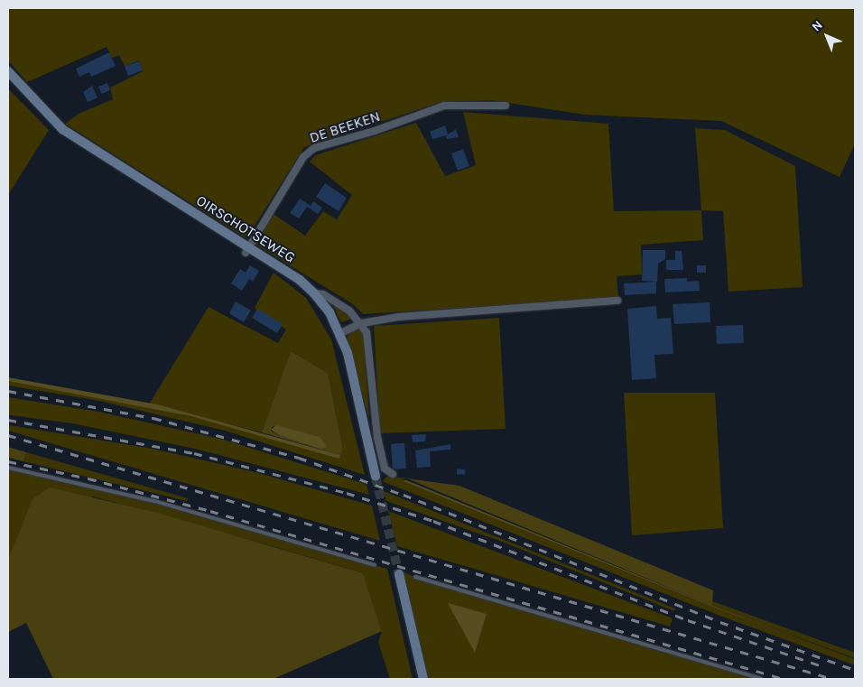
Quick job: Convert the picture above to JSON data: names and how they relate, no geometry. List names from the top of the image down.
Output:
{
  "streets": {
    "street": ["DE BEEKEN", "OIRSCHOTSEWEG"]
  },
  "crossings": [
    ["DE BEEKEN", "OIRSCHOTSEWEG"]
  ],
  "north": "top left"
}
